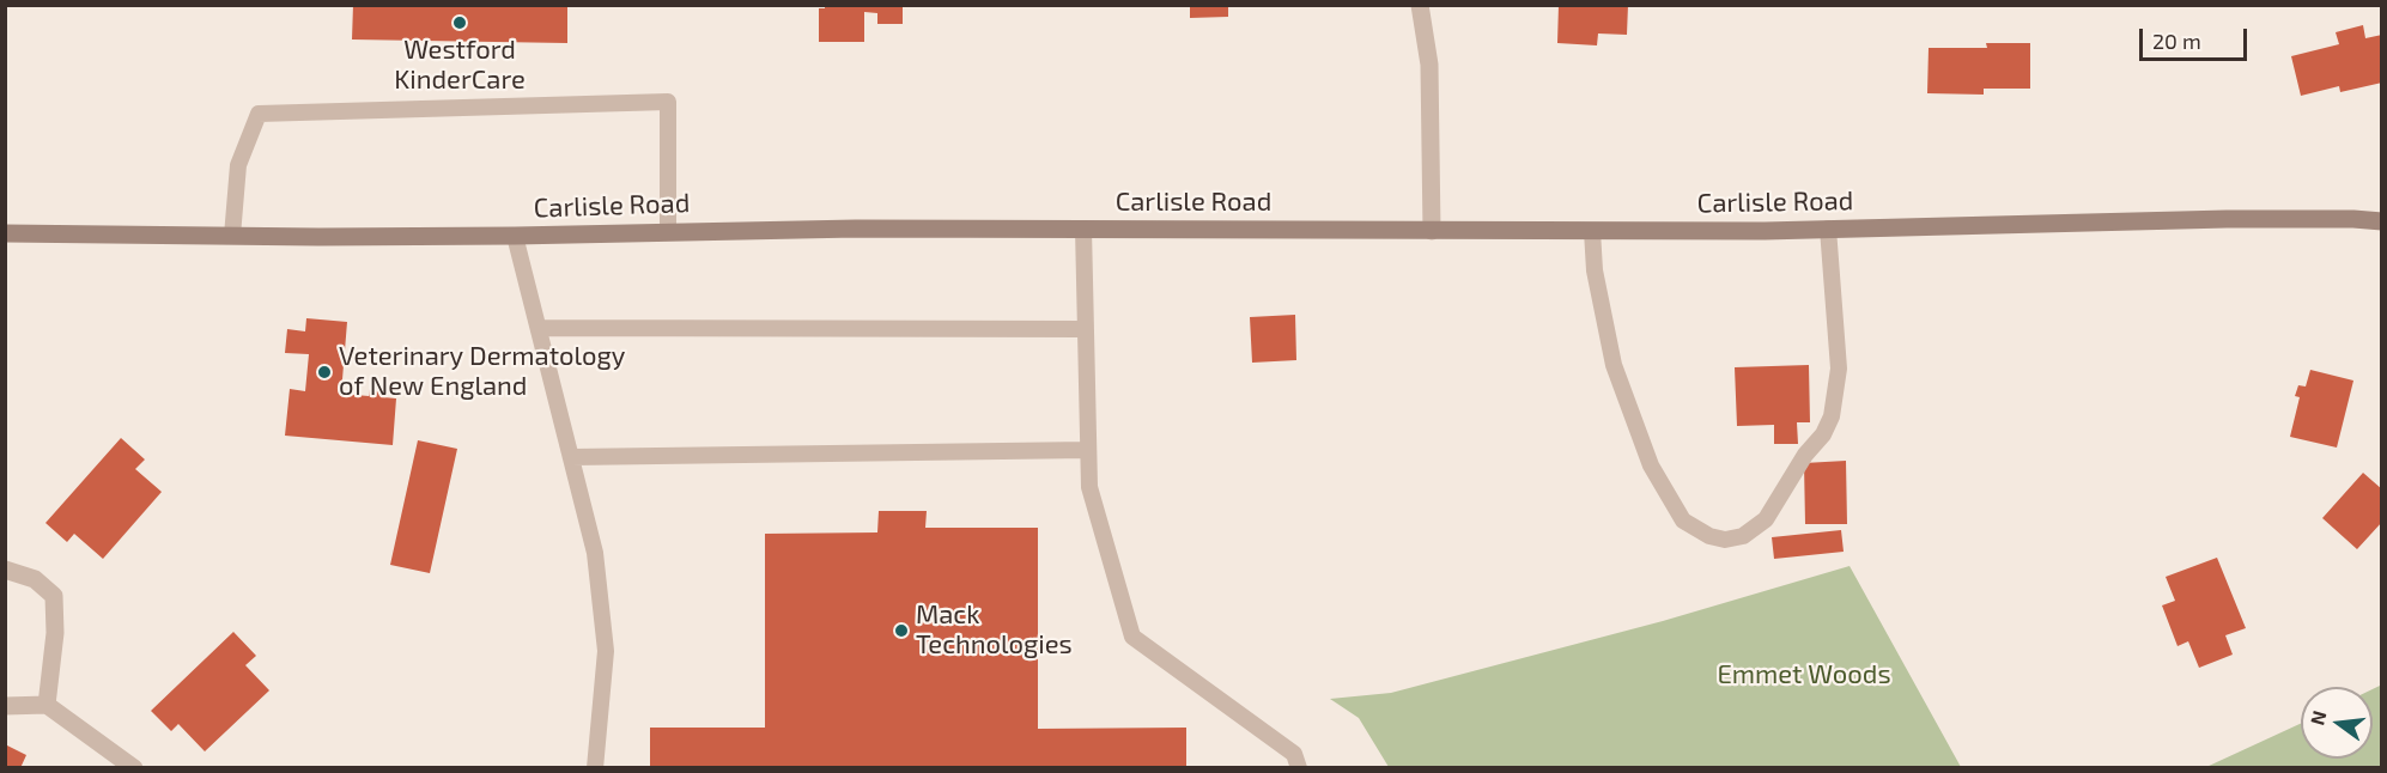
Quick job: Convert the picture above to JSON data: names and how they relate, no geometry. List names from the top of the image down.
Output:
{
  "streets": {
    "main road": ["Carlisle Road"]
  },
  "parks": ["Emmet Woods"],
  "places": ["Westford KinderCare", "Veterinary Dermatology of New England", "Mack Technologies"],
  "scale_bar": "20 m",
  "north": "left"
}
